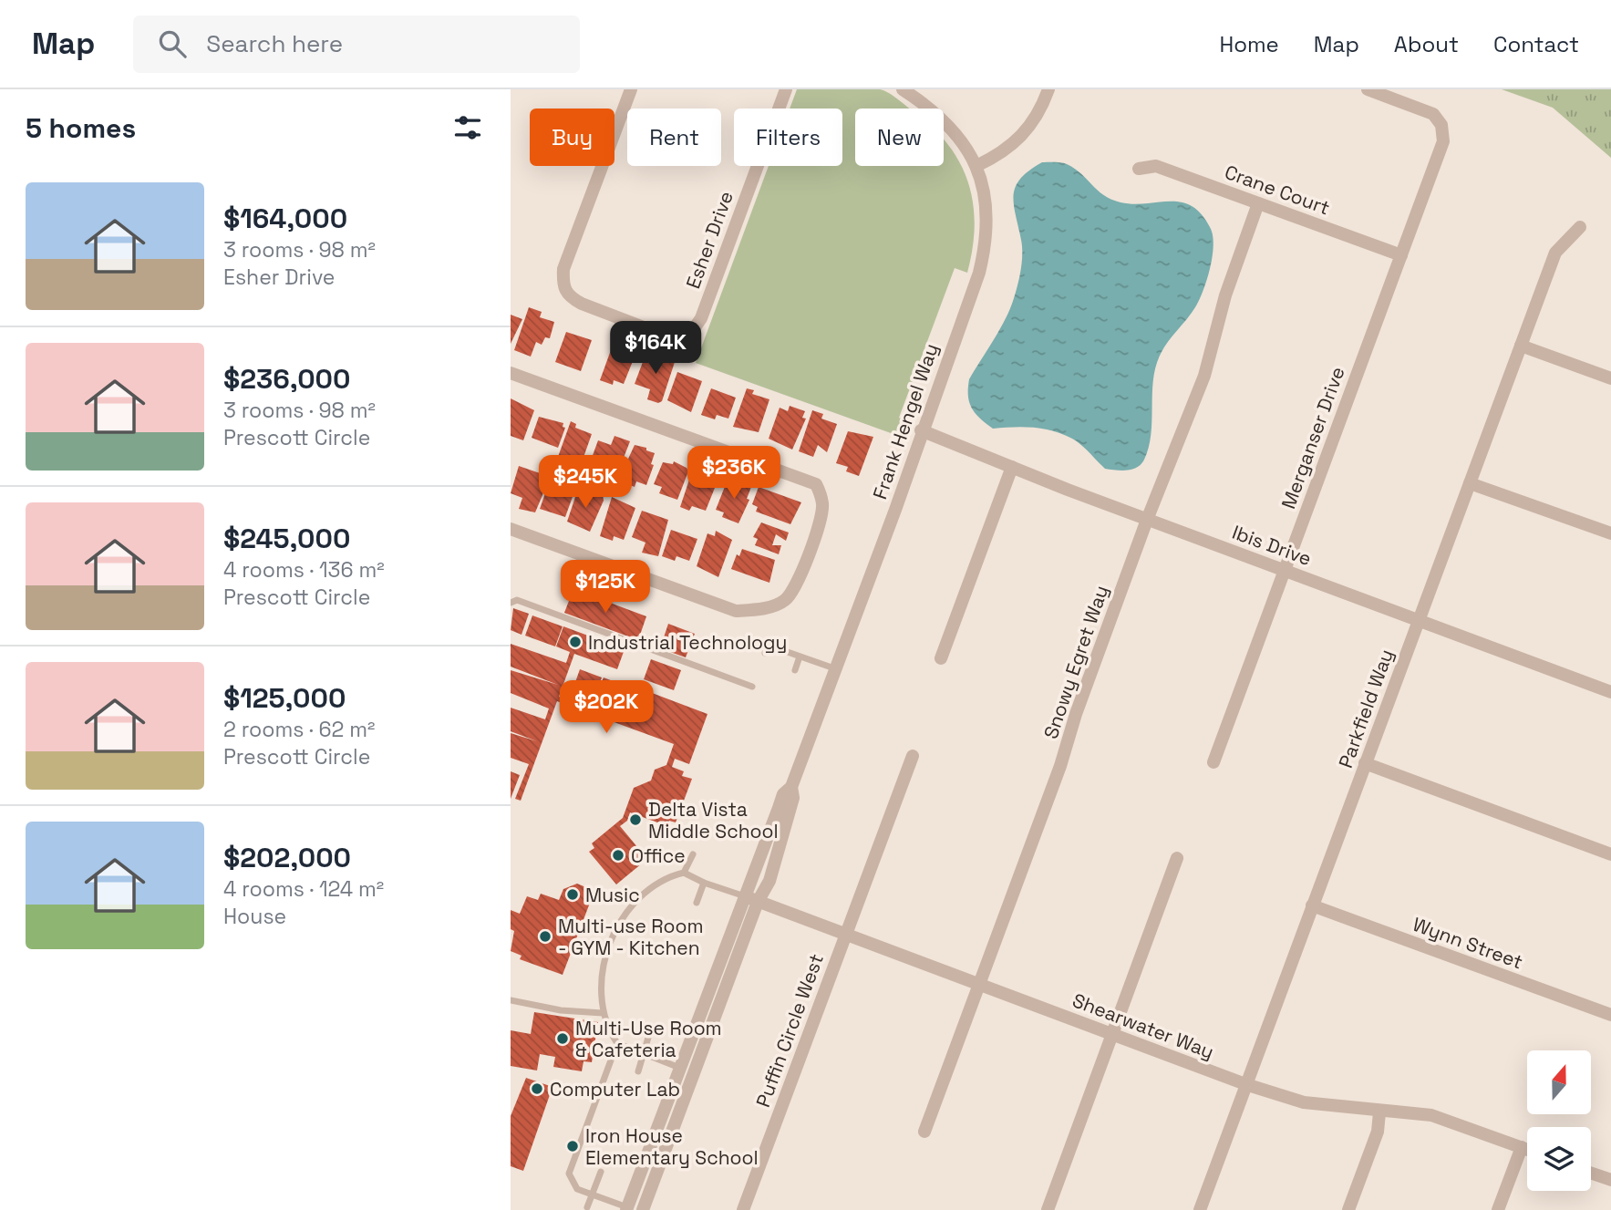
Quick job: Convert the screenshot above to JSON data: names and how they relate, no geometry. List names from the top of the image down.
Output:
{
  "streets": {
    "street": [
      "Crane Court",
      "Esher Drive",
      "Frank Hengel Way",
      "Merganser Drive",
      "Ibis Drive",
      "Snowy Egret Way",
      "Parkfield Way",
      "Wynn Street",
      "Shearwater Way",
      "Puffin Circle West"
    ]
  },
  "crossings": [
    ["Crane Court", "Merganser Drive"],
    ["Crane Court", "Snowy Egret Way"],
    ["Frank Hengel Way", "Ibis Drive"],
    ["Frank Hengel Way", "Shearwater Way"],
    ["Merganser Drive", "Ibis Drive"],
    ["Ibis Drive", "Snowy Egret Way"],
    ["Ibis Drive", "Parkfield Way"],
    ["Snowy Egret Way", "Shearwater Way"],
    ["Parkfield Way", "Wynn Street"],
    ["Parkfield Way", "Shearwater Way"],
    ["Shearwater Way", "Puffin Circle West"]
  ],
  "places": [
    "Industrial Technology",
    "Delta Vista Middle School",
    "Office",
    "Music",
    "Multi-use Room - GYM - Kitchen",
    "Multi-Use Room & Cafeteria",
    "Computer Lab",
    "Iron House Elementary School"
  ],
  "north": "top",
  "page": {
    "header": "Map",
    "search": "Search here",
    "nav": [
      "Home",
      "Map",
      "About",
      "Contact"
    ],
    "heading": "5 homes",
    "chip": [
      "Buy",
      "Rent",
      "Filters",
      "New"
    ],
    "list": [
      {
        "name": "$164,000",
        "note": "3 rooms · 98 m² · Esher Drive"
      },
      {
        "name": "$236,000",
        "note": "3 rooms · 98 m² · Prescott Circle"
      },
      {
        "name": "$245,000",
        "note": "4 rooms · 136 m² · Prescott Circle"
      },
      {
        "name": "$125,000",
        "note": "2 rooms · 62 m² · Prescott Circle"
      },
      {
        "name": "$202,000",
        "note": "4 rooms · 124 m² · House"
      }
    ],
    "price": [
      "$164K",
      "$236K",
      "$245K",
      "$125K",
      "$202K"
    ]
  }
}
